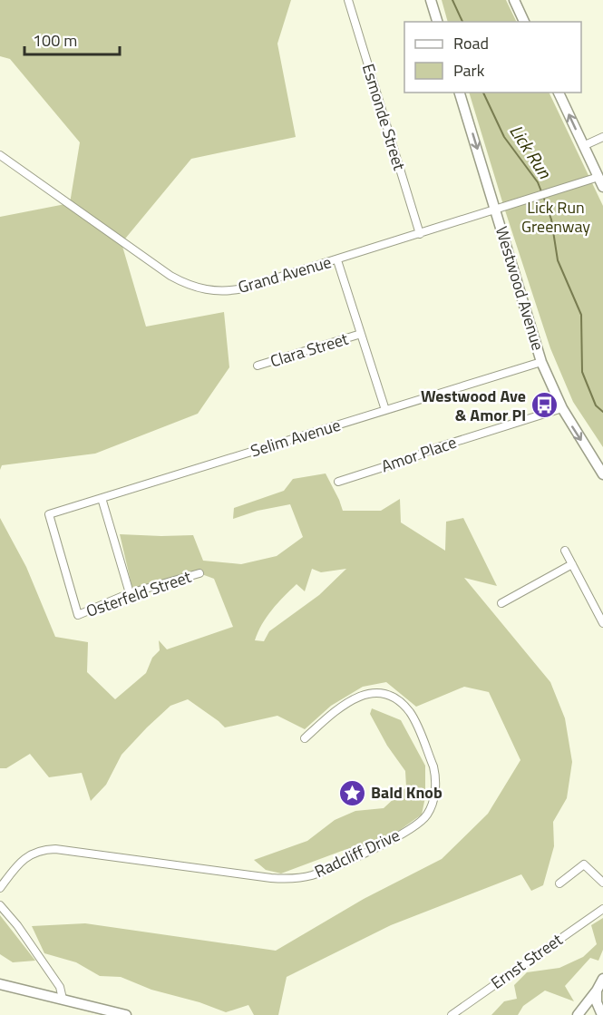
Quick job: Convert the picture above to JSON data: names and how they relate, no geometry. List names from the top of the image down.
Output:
{
  "streets": {
    "main road": ["Westwood Avenue"],
    "street": [
      "Esmonde Street",
      "Grand Avenue",
      "Clara Street",
      "Selim Avenue",
      "Amor Place",
      "Osterfeld Street",
      "Radcliff Drive",
      "Ernst Street"
    ]
  },
  "crossings": [
    ["Esmonde Street", "Grand Avenue"],
    ["Grand Avenue", "Westwood Avenue"],
    ["Westwood Avenue", "Selim Avenue"],
    ["Westwood Avenue", "Amor Place"],
    ["Selim Avenue", "Osterfeld Street"]
  ],
  "one_way": ["Westwood Avenue"],
  "water": ["Lick Run"],
  "parks": ["Lick Run Greenway"],
  "places": {
    "bus stop": ["Westwood Ave & Amor Pl"],
    "place": ["Bald Knob"]
  },
  "legend": ["Road", "Park"],
  "scale_bar": "100 m"
}
